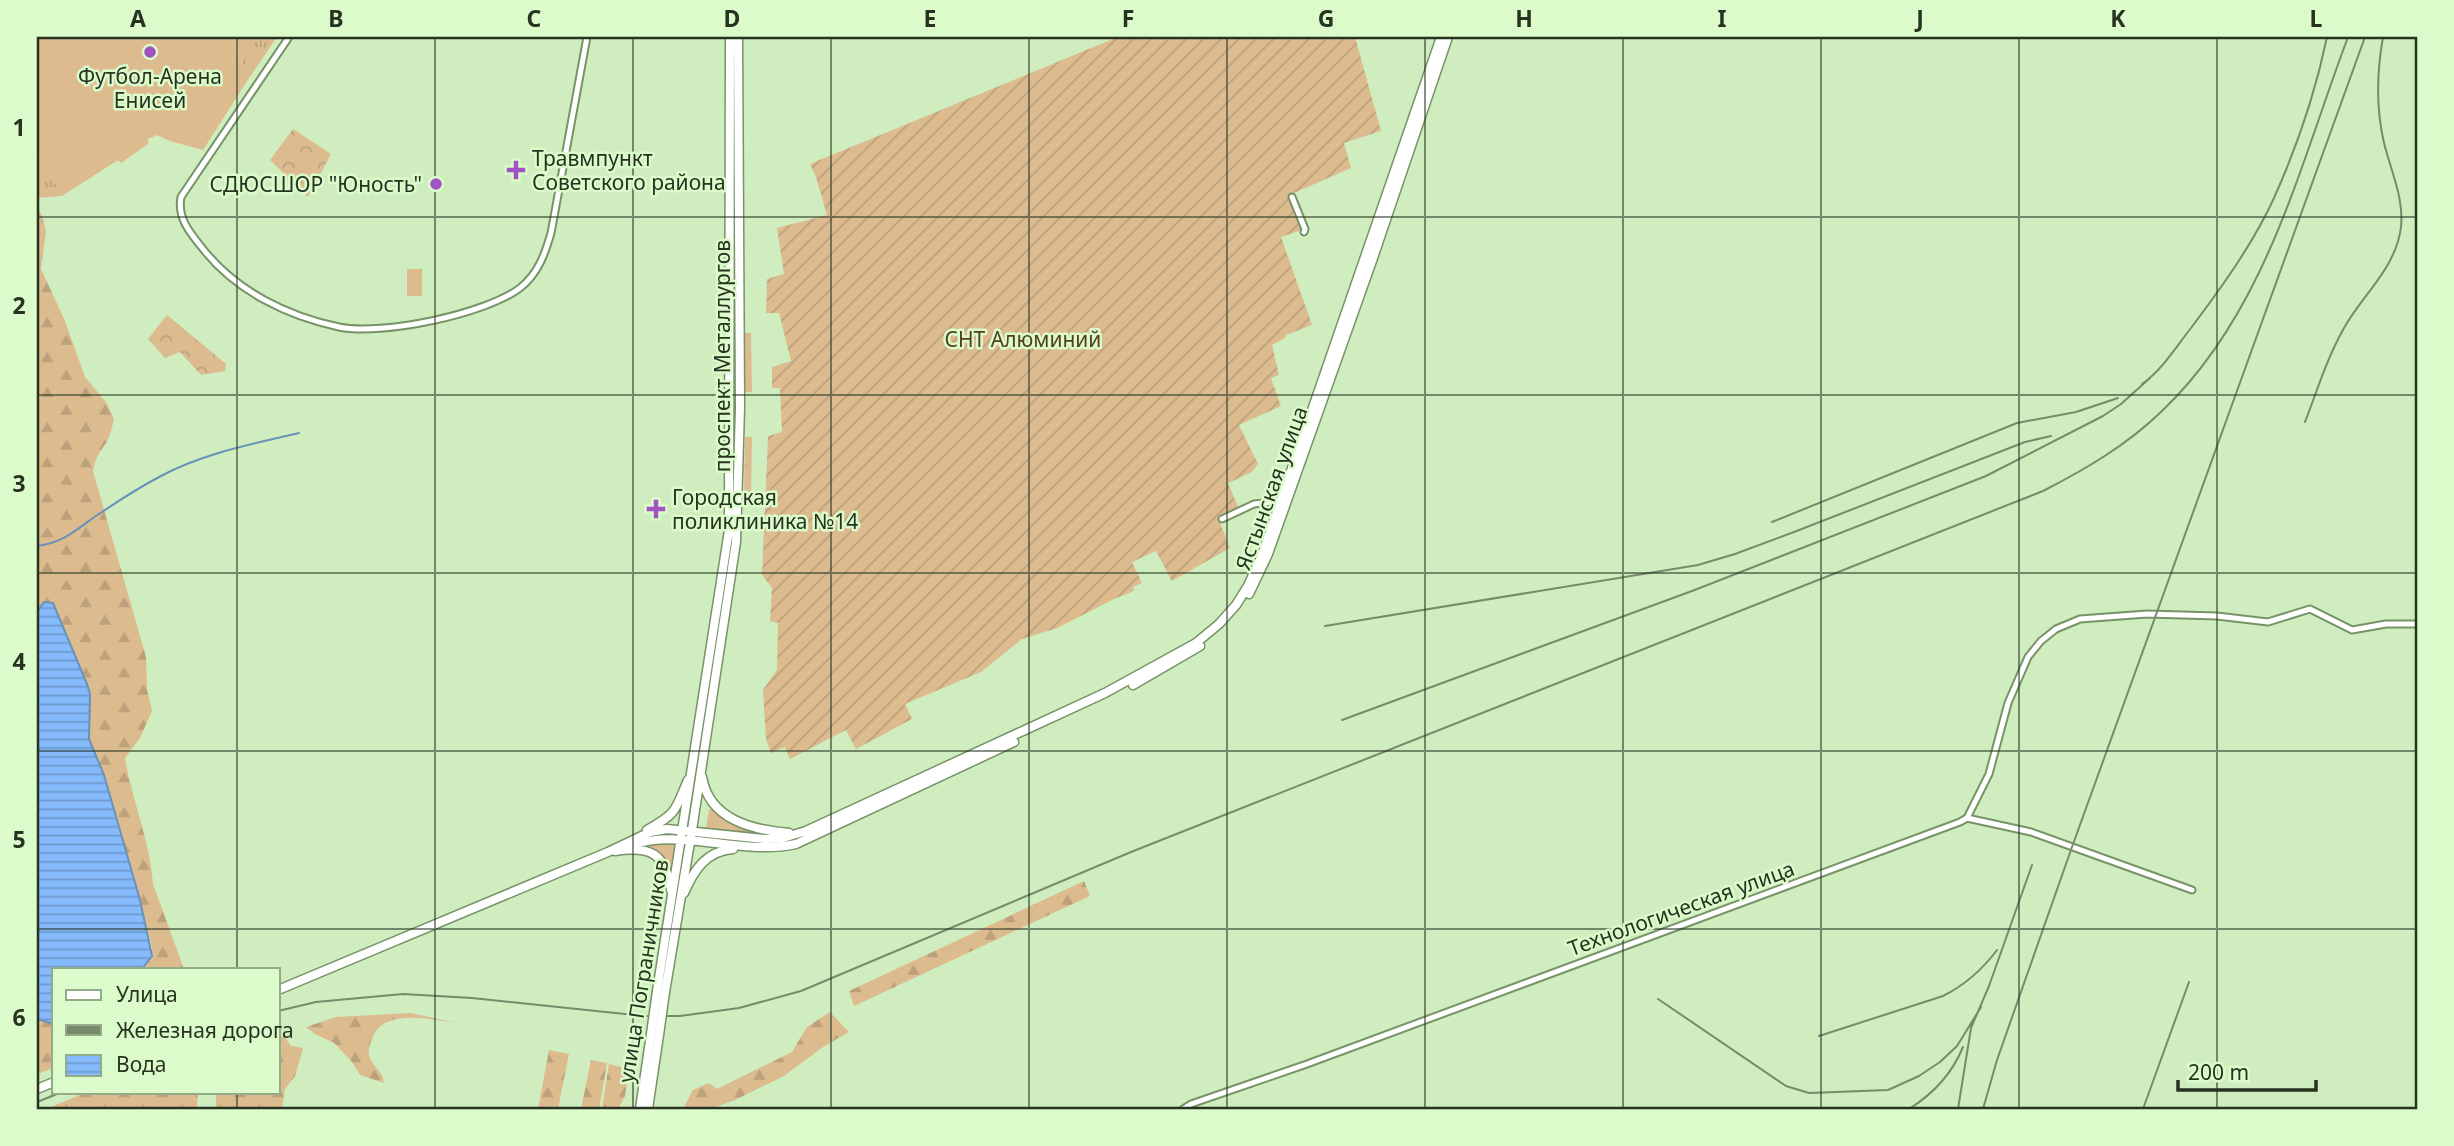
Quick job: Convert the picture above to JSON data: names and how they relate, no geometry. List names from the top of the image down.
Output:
{
  "streets": {
    "main road": ["проспект Металлургов", "Ястынская улица", "улица Пограничников"],
    "street": ["Технологическая улица"]
  },
  "crossings": [
    ["проспект Металлургов", "Ястынская улица"],
    ["проспект Металлургов", "улица Пограничников"],
    ["Ястынская улица", "улица Пограничников"]
  ],
  "parks": ["СНТ Алюминий"],
  "places": {
    "other": ["Футбол-Арена Енисей", "СДЮСШОР \"Юность\""],
    "health": ["Травмпункт Советского района", "Городская поликлиника №14"]
  },
  "legend": ["Улица", "Железная дорога", "Вода"],
  "scale_bar": "200 m",
  "grid": {
    "columns": [
      "A",
      "B",
      "C",
      "D",
      "E",
      "F",
      "G",
      "H",
      "I",
      "J",
      "K",
      "L"
    ],
    "rows": [
      "1",
      "2",
      "3",
      "4",
      "5",
      "6"
    ]
  }
}
